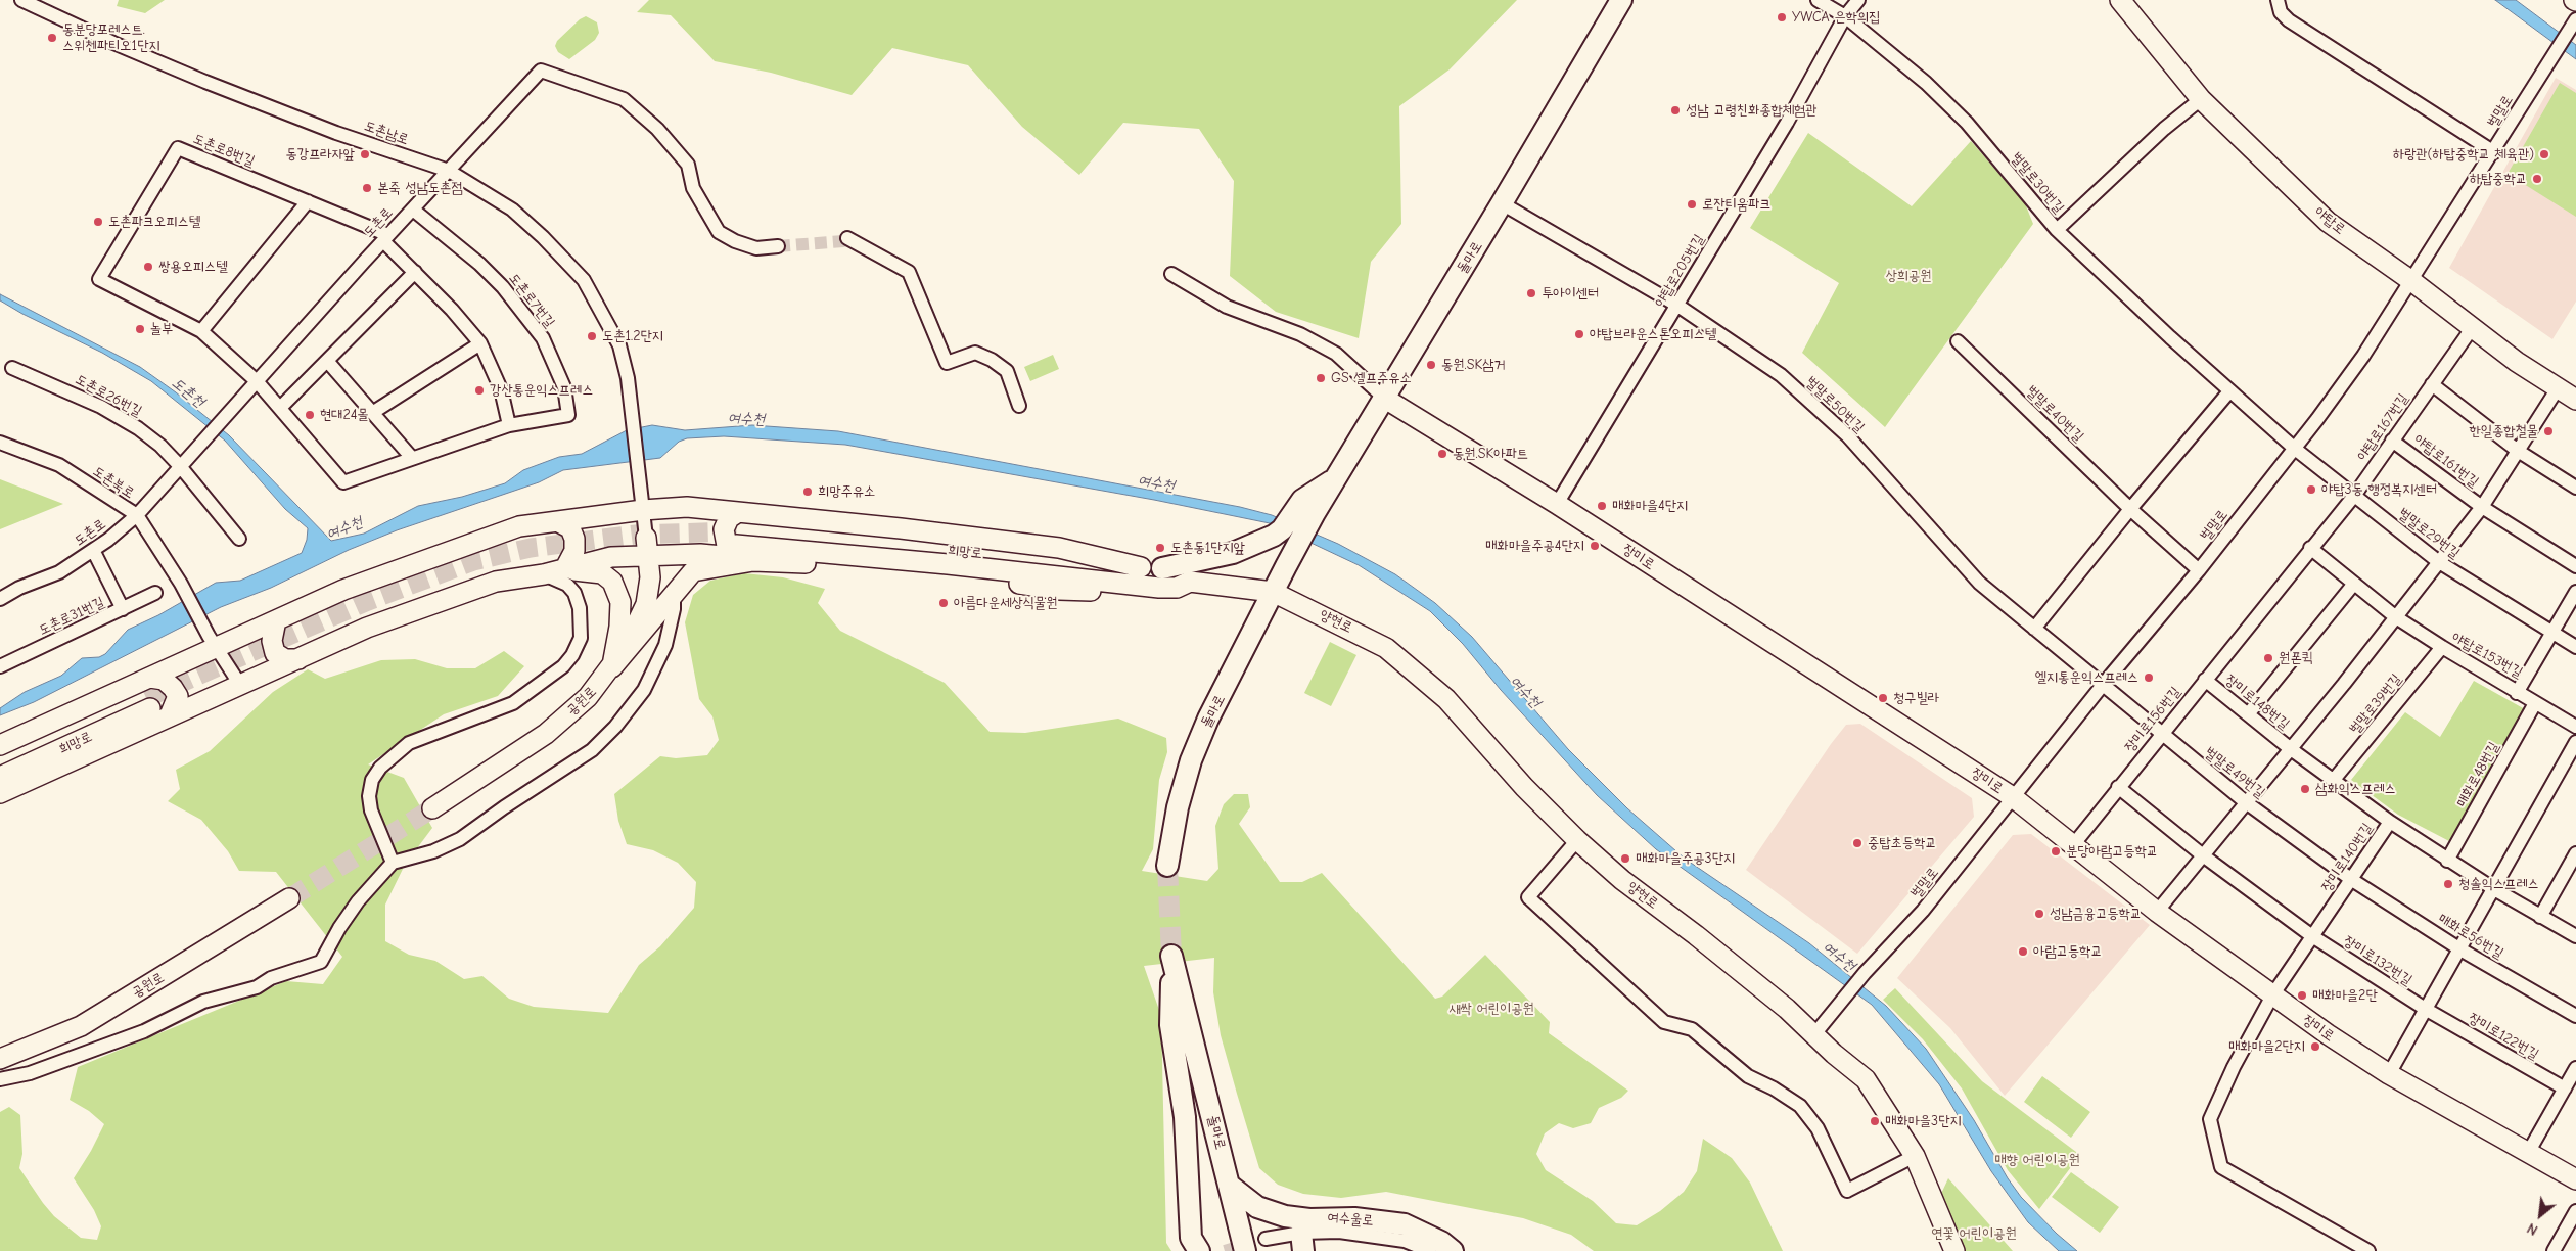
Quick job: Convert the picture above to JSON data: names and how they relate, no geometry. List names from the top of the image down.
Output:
{
  "streets": {
    "main road": [
      "야탑로",
      "돌마로",
      "희망로",
      "장미로",
      "양현로",
      "공원로"
    ],
    "street": [
      "벌말로",
      "도촌남로",
      "도촌로8번길",
      "벌말로30번길",
      "도촌로",
      "야탑로205번길",
      "도촌로7번길",
      "도촌로26번길",
      "벌말로50번길",
      "벌말로40번길",
      "야탑로167번길",
      "야탑로161번길",
      "도촌북로",
      "벌말로29번길",
      "도촌로31번길",
      "야탑로153번길",
      "장미로148번길",
      "벌말로39번길",
      "장미로156번길",
      "벌말로49번길",
      "매화로48번길",
      "장미로140번길",
      "매화로56번길",
      "장미로132번길",
      "장미로122번길",
      "여수울로"
    ]
  },
  "crossings": [
    ["벌말로", "벌말로30번길"],
    ["벌말로", "야탑로"],
    ["벌말로", "벌말로50번길"],
    ["벌말로", "벌말로40번길"],
    ["벌말로", "벌말로29번길"],
    ["벌말로", "장미로"],
    ["벌말로", "양현로"],
    ["벌말로", "벌말로49번길"],
    ["도촌남로", "도촌로"],
    ["도촌로8번길", "도촌로"],
    ["도촌로8번길", "도촌로7번길"],
    ["벌말로30번길", "야탑로205번길"],
    ["벌말로30번길", "벌말로29번길"],
    ["야탑로", "야탑로167번길"],
    ["야탑로", "야탑로161번길"],
    ["도촌로", "도촌로7번길"],
    ["도촌로", "도촌로26번길"],
    ["도촌로", "도촌북로"],
    ["돌마로", "벌말로50번길"],
    ["돌마로", "희망로"],
    ["돌마로", "장미로"],
    ["돌마로", "양현로"],
    ["야탑로205번길", "벌말로50번길"],
    ["야탑로205번길", "장미로"],
    ["벌말로50번길", "벌말로49번길"],
    ["야탑로167번길", "야탑로161번길"],
    ["야탑로167번길", "벌말로29번길"],
    ["야탑로167번길", "장미로156번길"],
    ["야탑로161번길", "벌말로29번길"],
    ["야탑로161번길", "야탑로153번길"],
    ["야탑로161번길", "장미로148번길"],
    ["벌말로29번길", "야탑로153번길"],
    ["희망로", "양현로"],
    ["장미로", "장미로148번길"],
    ["장미로", "장미로156번길"],
    ["장미로", "장미로140번길"],
    ["야탑로153번길", "벌말로39번길"],
    ["장미로148번길", "장미로156번길"],
    ["장미로148번길", "벌말로49번길"],
    ["장미로148번길", "장미로140번길"],
    ["벌말로39번길", "장미로140번길"],
    ["장미로156번길", "벌말로49번길"],
    ["벌말로49번길", "장미로140번길"],
    ["벌말로49번길", "매화로56번길"],
    ["장미로140번길", "매화로56번길"],
    ["장미로140번길", "장미로132번길"],
    ["장미로132번길", "장미로122번길"]
  ],
  "water": ["도촌천", "여수천"],
  "parks": [
    "상희공원",
    "새싹 어린이공원",
    "매향 어린이공원",
    "연꽃 어린이공원"
  ],
  "places": [
    "YWCA 은학의집",
    "동분당포레스트. 스위첸파티오1단지",
    "성남 고령친화종합체험관",
    "동강프라자앞",
    "하랑관(하탑중학교 체육관)",
    "하탑중학교",
    "본죽 성남도촌점",
    "로잔티움파크",
    "도촌파크오피스텔",
    "쌍용오피스텔",
    "투아이센터",
    "놀부",
    "야탑브라운스톤오피스텔",
    "도촌1.2단지",
    "동원.SK삼거",
    "GS 셀프주유소",
    "강산통운익스프레스",
    "현대24몰",
    "한일종합철물",
    "동원.SK아파트",
    "야탑3동 행정복지센터",
    "희망주유소",
    "매화마을4단지",
    "매화마을주공4단지",
    "도촌동1단지앞",
    "아름다운세상식물원",
    "원폰퀵",
    "엘지통운익스프레스",
    "청구빌라",
    "삼화익스프레스",
    "중탑초등학교",
    "분당아람고등학교",
    "매화마을주공3단지",
    "청솔익스프레스",
    "성남금융고등학교",
    "아람고등학교",
    "매화마을2단",
    "매화마을2단지",
    "매화마을3단지"
  ],
  "north": "bottom left"
}
